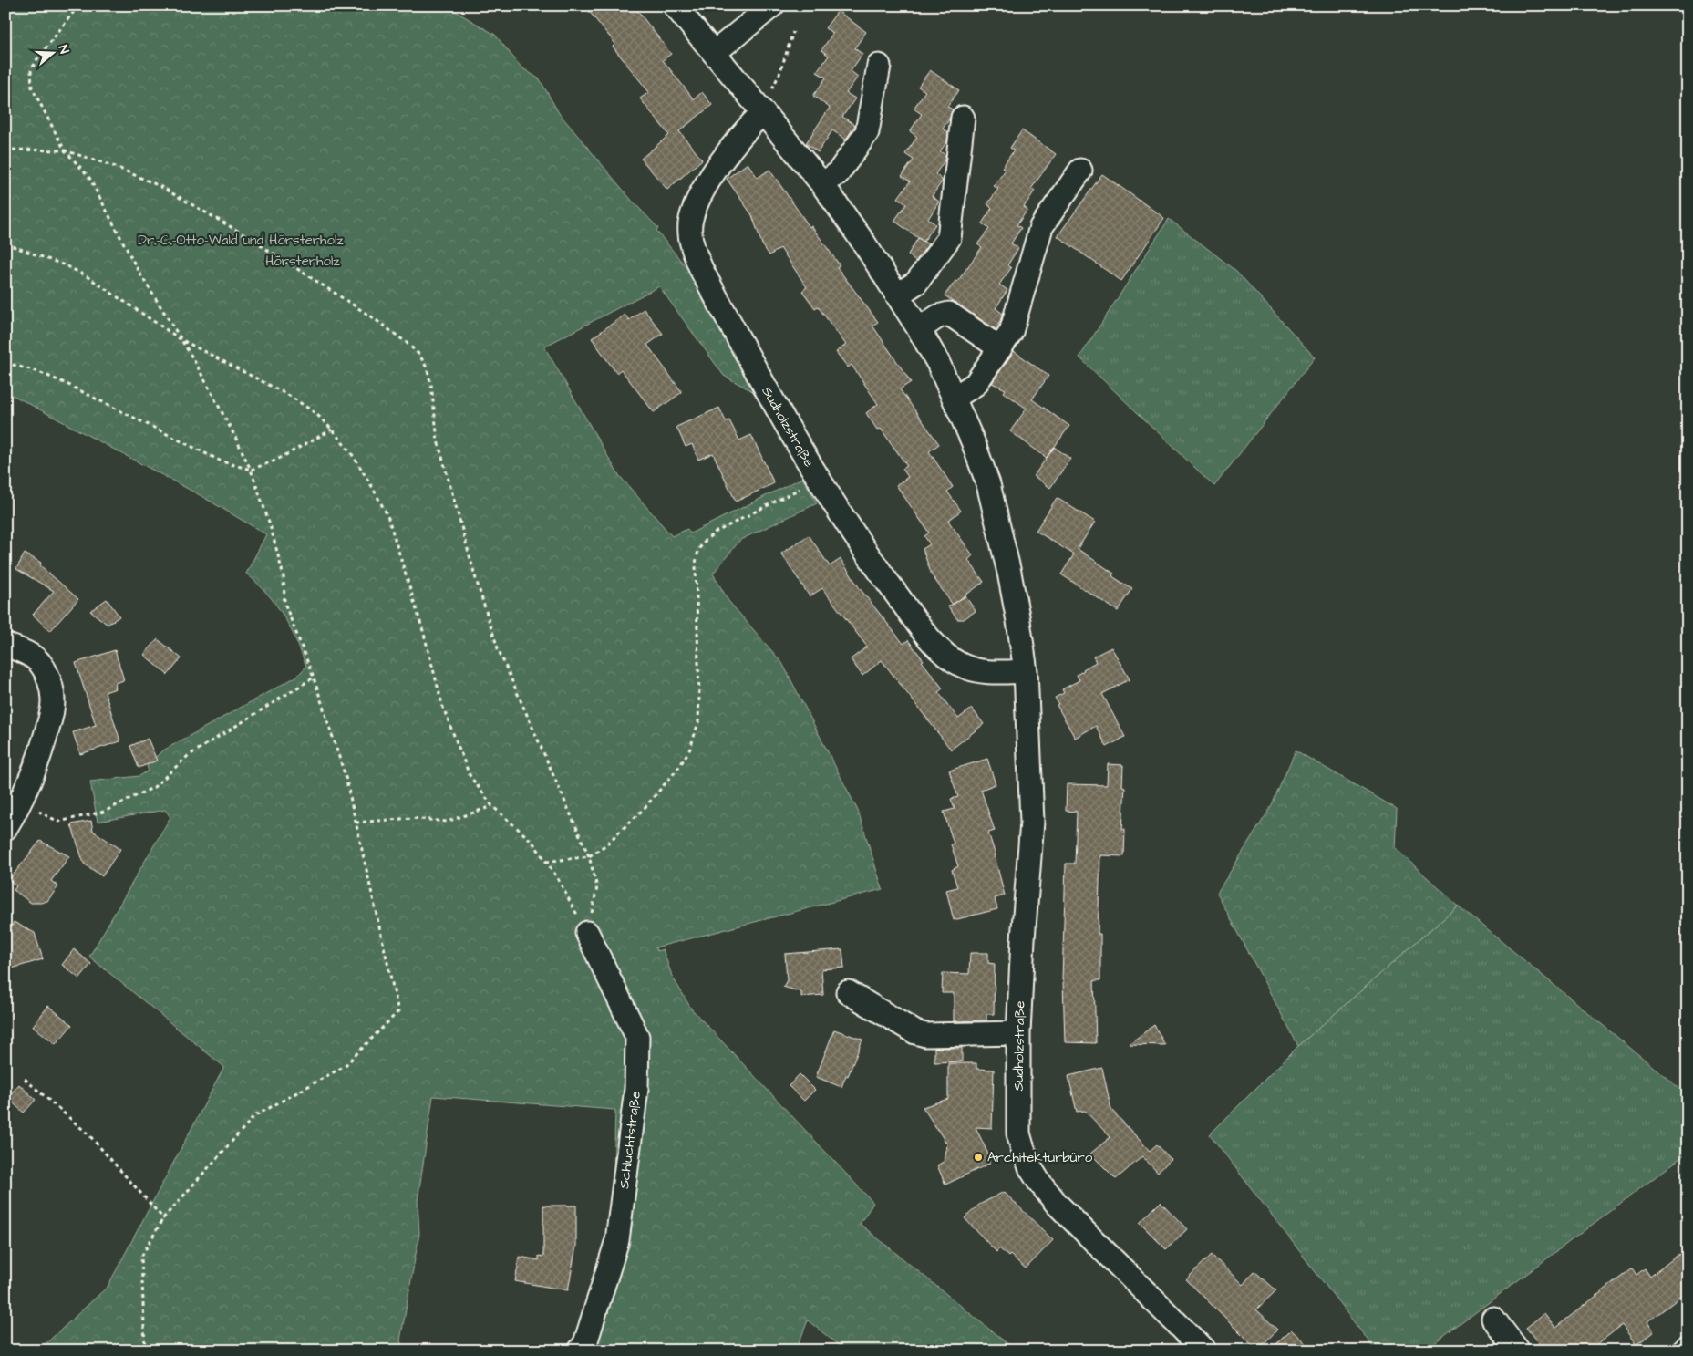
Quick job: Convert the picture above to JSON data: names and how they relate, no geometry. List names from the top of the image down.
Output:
{
  "streets": {
    "street": ["Sudholzstraße", "Schluchtstraße"]
  },
  "parks": ["Dr.-C.-Otto-Wald und Hörsterholz", "Hörsterholz"],
  "places": ["Architekturbüro"],
  "north": "right"
}
